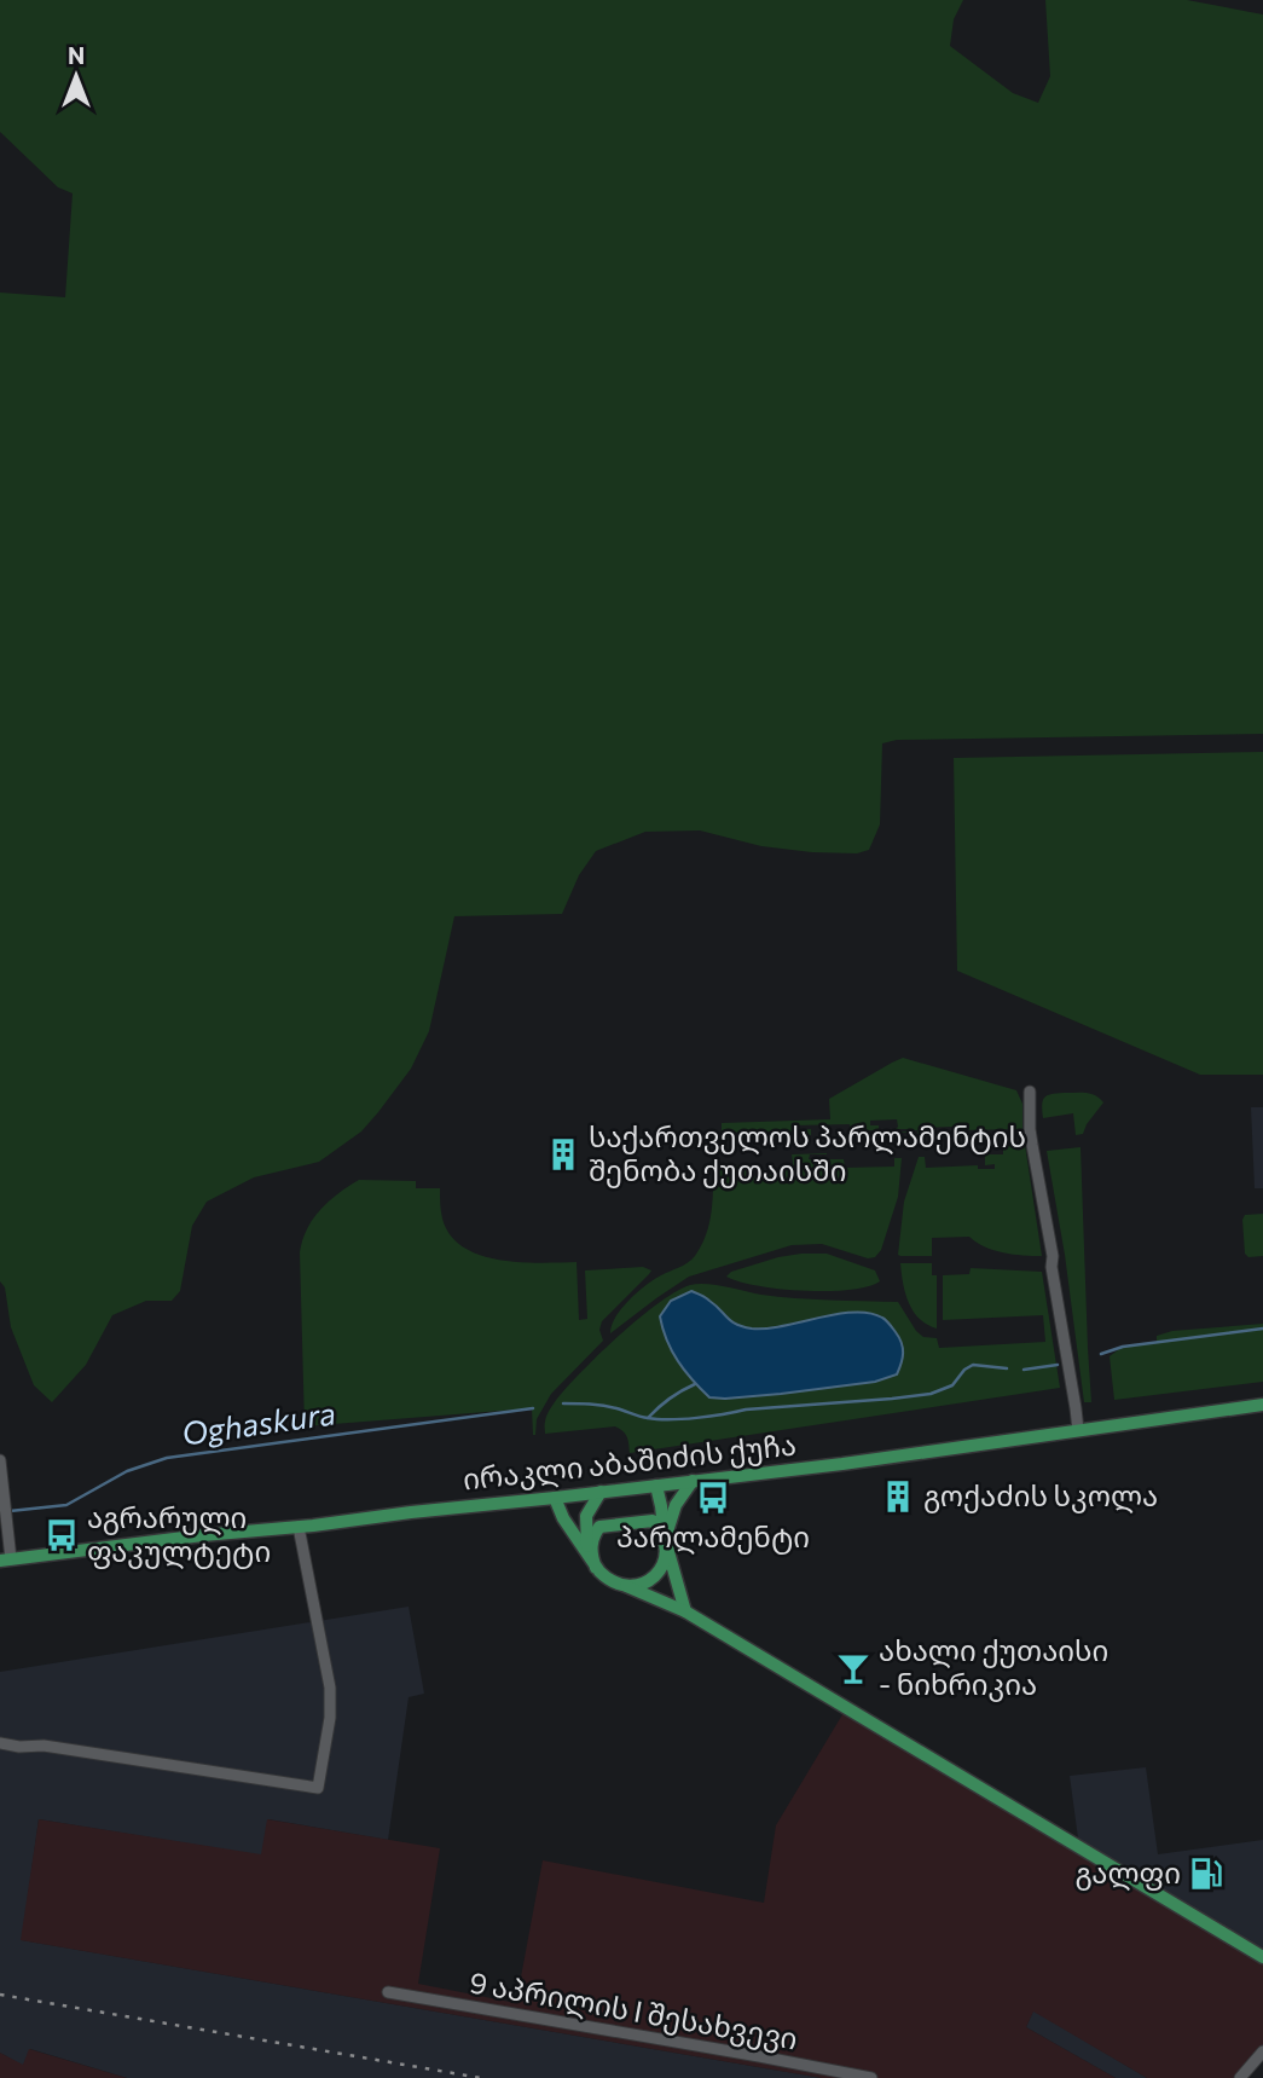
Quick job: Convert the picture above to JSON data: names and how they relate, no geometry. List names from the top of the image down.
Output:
{
  "streets": {
    "main road": ["ირაკლი აბაშიძის ქუჩა"],
    "street": ["9 აპრილის I შესახვევი"]
  },
  "water": ["Oghaskura"],
  "places": {
    "building": ["საქართველოს პარლამენტის შენობა ქუთაისში", "გოქაძის სკოლა"],
    "bus stop": ["პარლამენტი", "აგრარული ფაკულტეტი"],
    "bar": ["ახალი ქუთაისი - ნიხრიკია"],
    "fuel station": ["გალფი"]
  },
  "north": "top"
}
